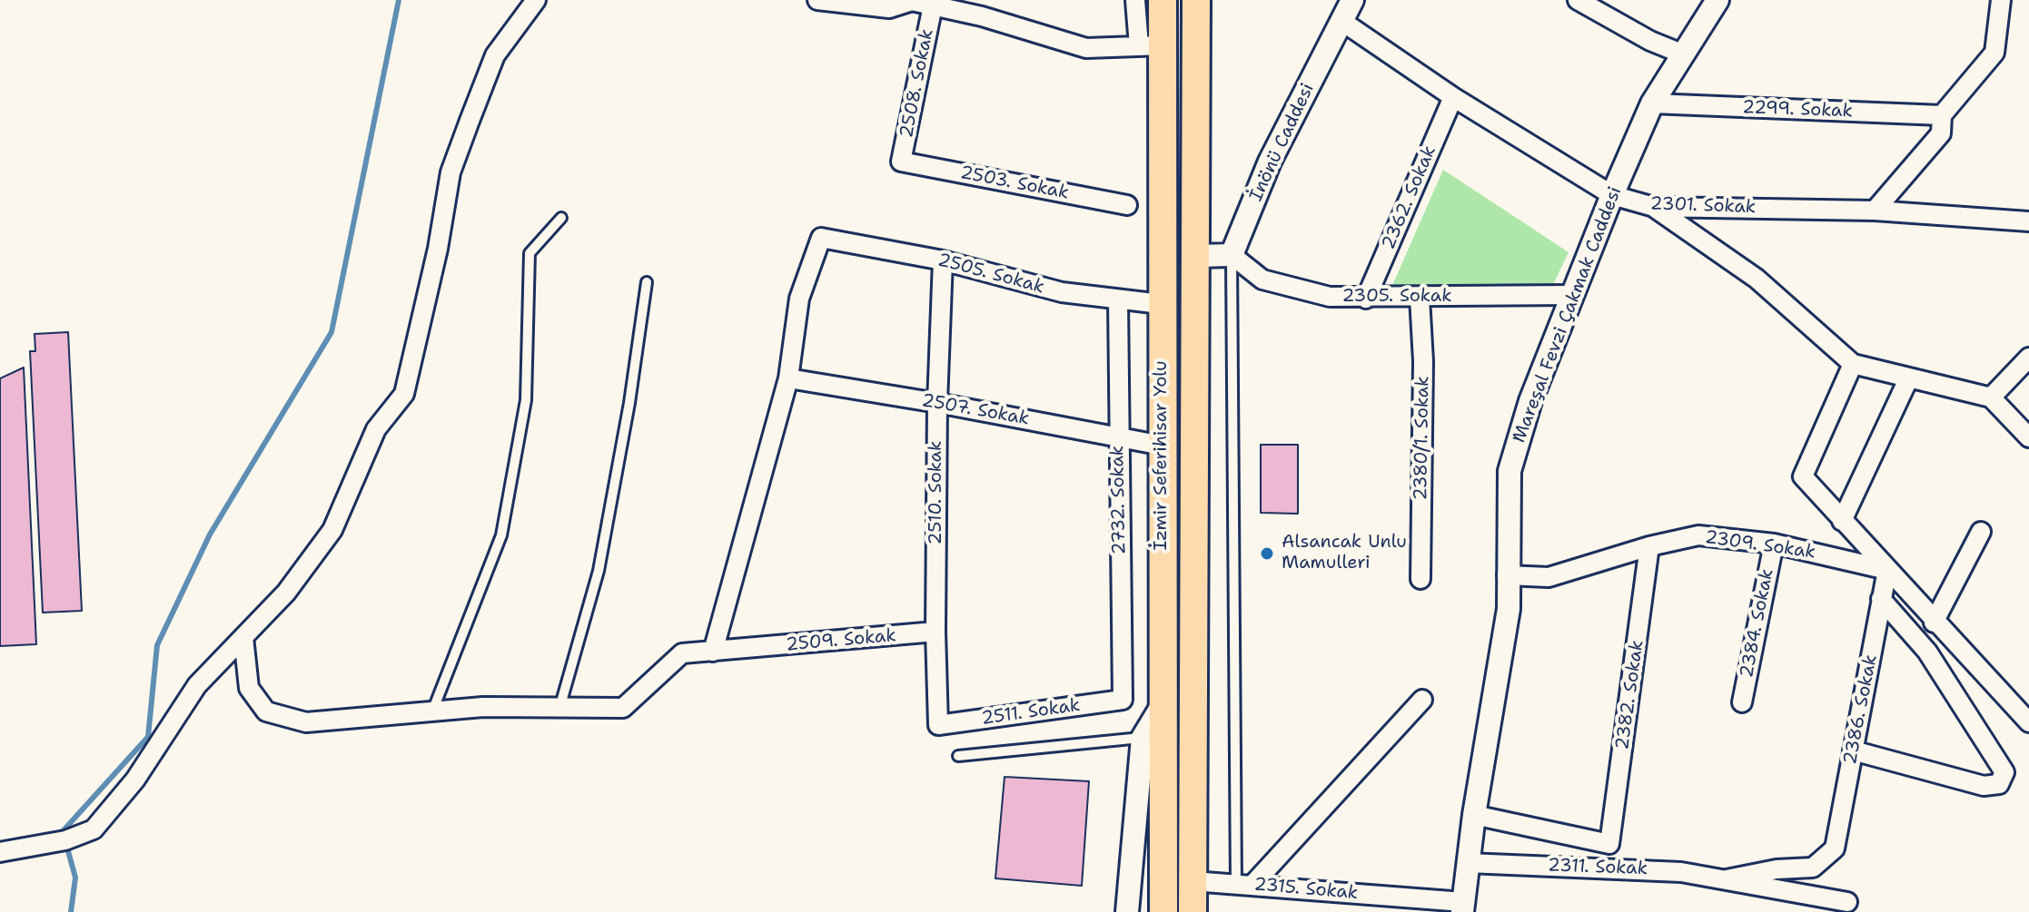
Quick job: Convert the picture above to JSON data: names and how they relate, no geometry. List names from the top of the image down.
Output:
{
  "streets": {
    "main road": ["İzmir Seferihisar Yolu"],
    "street": [
      "2508. Sokak",
      "2299. Sokak",
      "İnönü Caddesi",
      "2503. Sokak",
      "2362. Sokak",
      "2301. Sokak",
      "2505. Sokak",
      "2305. Sokak",
      "Mareşal Fevzi Çakmak Caddesi",
      "2507. Sokak",
      "2380/1. Sokak",
      "2510. Sokak",
      "2732. Sokak",
      "2309. Sokak",
      "2384. Sokak",
      "2509. Sokak",
      "2382. Sokak",
      "2386. Sokak",
      "2511. Sokak",
      "2311. Sokak",
      "2315. Sokak"
    ]
  },
  "crossings": [
    ["2508. Sokak", "2503. Sokak"],
    ["2299. Sokak", "Mareşal Fevzi Çakmak Caddesi"],
    ["İnönü Caddesi", "2301. Sokak"],
    ["İnönü Caddesi", "2305. Sokak"],
    ["2362. Sokak", "2301. Sokak"],
    ["2362. Sokak", "2305. Sokak"],
    ["2301. Sokak", "Mareşal Fevzi Çakmak Caddesi"],
    ["2505. Sokak", "2507. Sokak"],
    ["2505. Sokak", "İzmir Seferihisar Yolu"],
    ["2505. Sokak", "2510. Sokak"],
    ["2505. Sokak", "2732. Sokak"],
    ["2305. Sokak", "Mareşal Fevzi Çakmak Caddesi"],
    ["2305. Sokak", "2380/1. Sokak"],
    ["Mareşal Fevzi Çakmak Caddesi", "2309. Sokak"],
    ["Mareşal Fevzi Çakmak Caddesi", "2311. Sokak"],
    ["Mareşal Fevzi Çakmak Caddesi", "2315. Sokak"],
    ["2507. Sokak", "İzmir Seferihisar Yolu"],
    ["2507. Sokak", "2510. Sokak"],
    ["2507. Sokak", "2732. Sokak"],
    ["İzmir Seferihisar Yolu", "2315. Sokak"],
    ["2510. Sokak", "2509. Sokak"],
    ["2510. Sokak", "2511. Sokak"],
    ["2732. Sokak", "2511. Sokak"],
    ["2309. Sokak", "2384. Sokak"],
    ["2309. Sokak", "2382. Sokak"],
    ["2309. Sokak", "2386. Sokak"],
    ["2382. Sokak", "2311. Sokak"],
    ["2386. Sokak", "2311. Sokak"]
  ],
  "places": ["Alsancak Unlu Mamulleri"]
}
